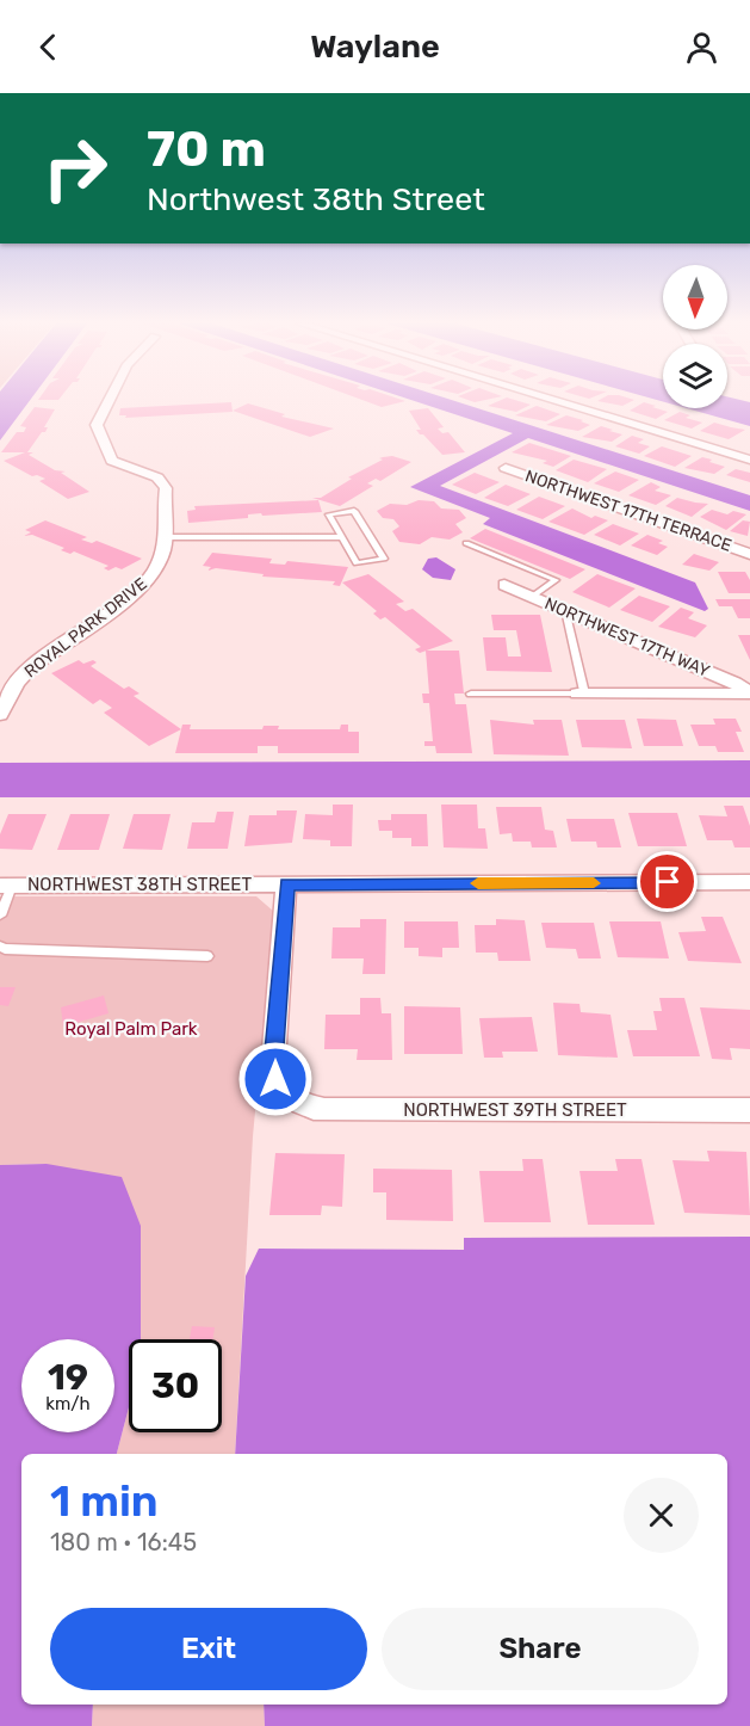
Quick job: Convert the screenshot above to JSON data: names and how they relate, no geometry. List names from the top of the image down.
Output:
{
  "streets": {
    "street": [
      "NORTHWEST 17TH TERRACE",
      "ROYAL PARK DRIVE",
      "NORTHWEST 17TH WAY",
      "NORTHWEST 38TH STREET",
      "NORTHWEST 39TH STREET"
    ]
  },
  "crossings": [
    ["NORTHWEST 38TH STREET", "NORTHWEST 39TH STREET"]
  ],
  "parks": ["Royal Palm Park"],
  "north": "bottom",
  "page": {
    "header": "Waylane",
    "turn": ["70 m", "Northwest 38th Street"],
    "speed": "19 km/h",
    "limit": "30",
    "heading": ["1 min", "180 m · 16:45"],
    "buttons": ["Exit", "Share"]
  }
}
